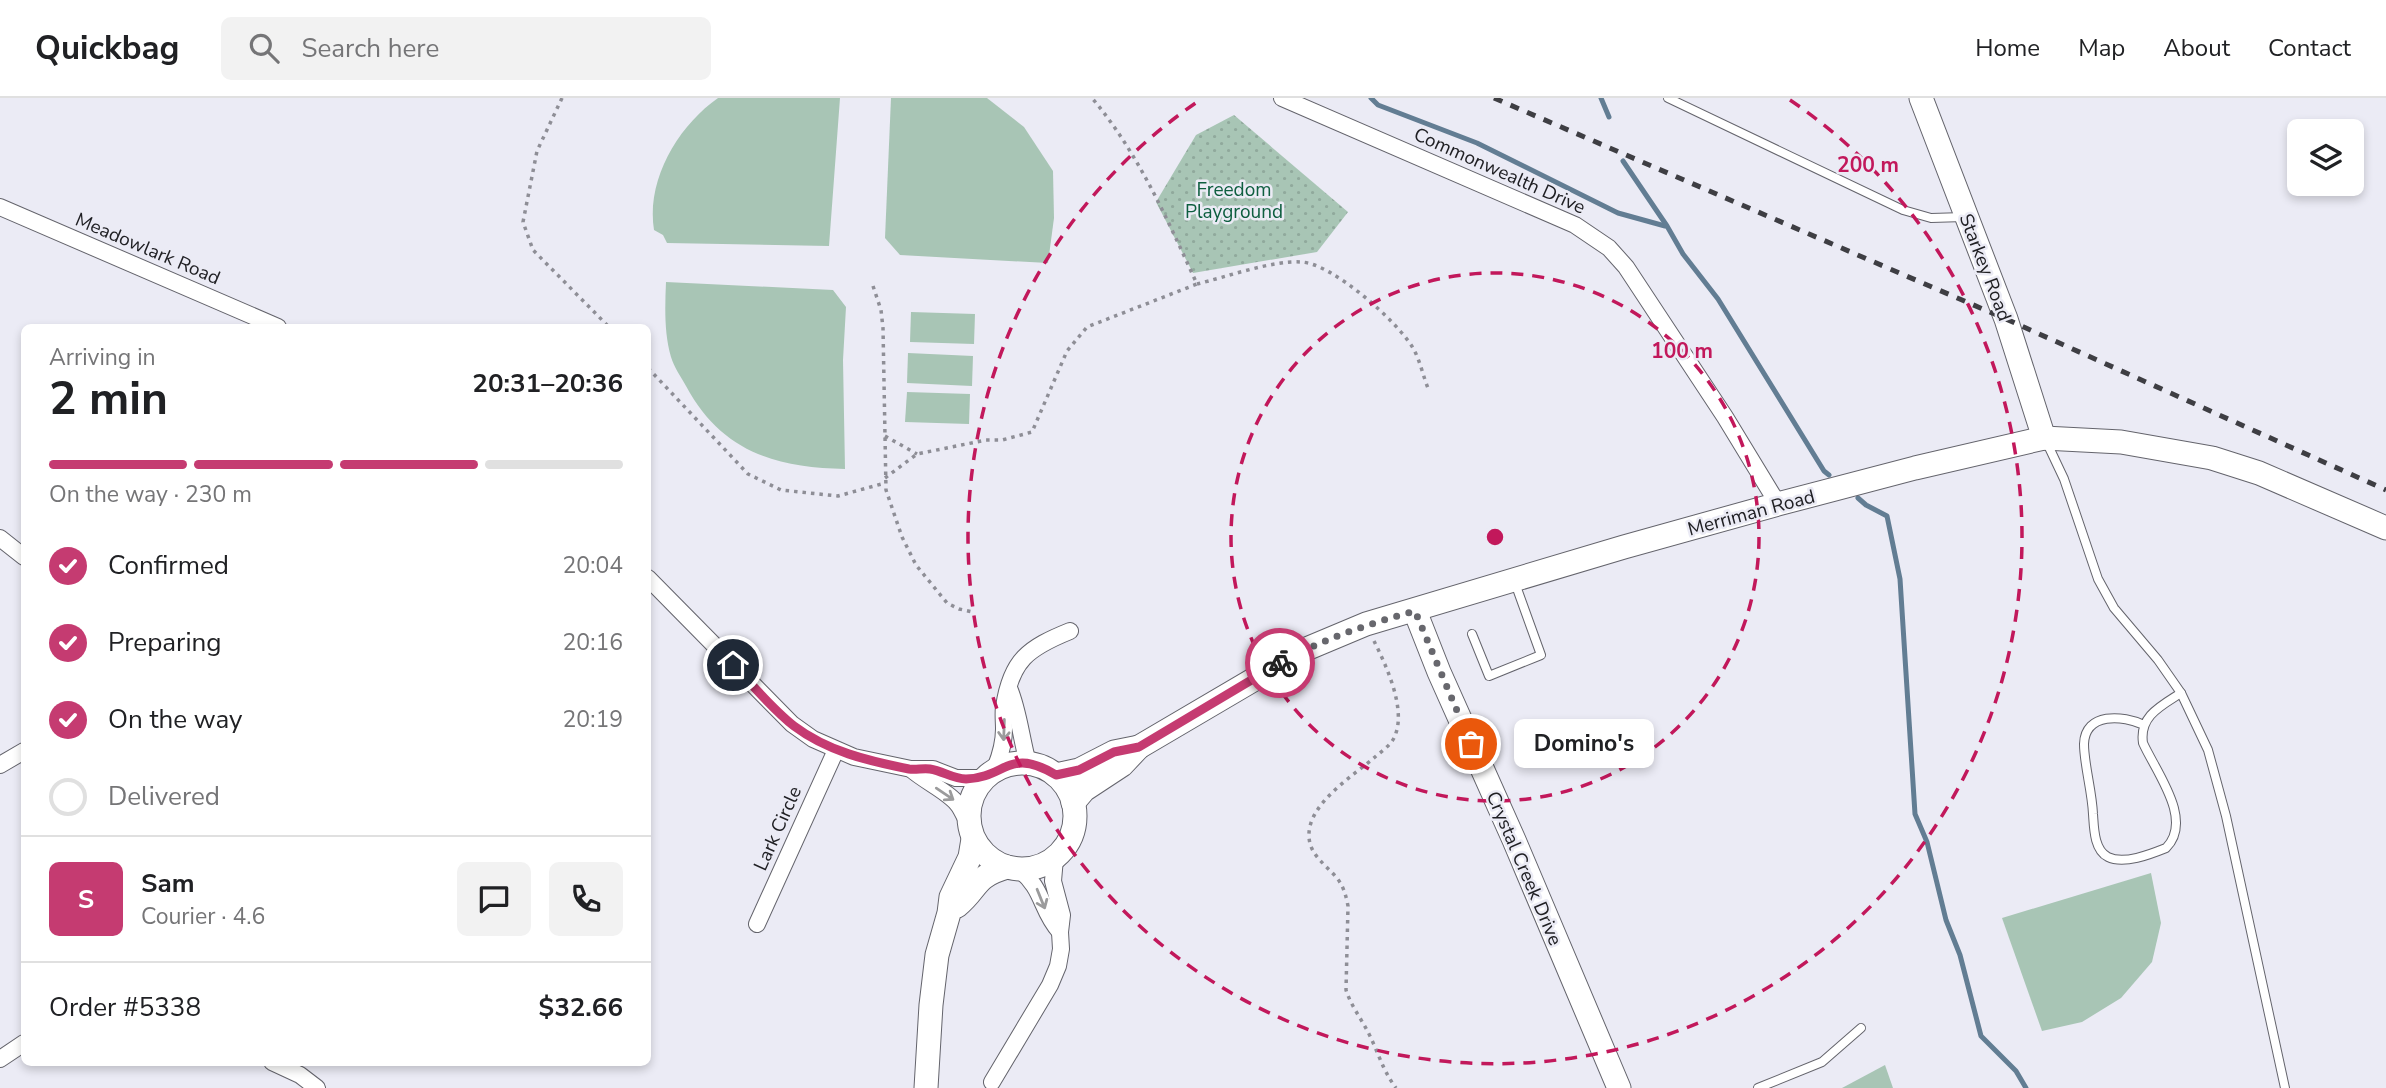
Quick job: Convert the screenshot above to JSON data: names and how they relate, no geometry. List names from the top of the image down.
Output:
{
  "streets": {
    "main road": ["Starkey Road", "Merriman Road", "Crystal Creek Drive"],
    "street": ["Commonwealth Drive", "Meadowlark Road", "Lark Circle"]
  },
  "crossings": [
    ["Commonwealth Drive", "Merriman Road"],
    ["Starkey Road", "Merriman Road"],
    ["Merriman Road", "Crystal Creek Drive"]
  ],
  "parks": ["Freedom Playground"],
  "places": ["Domino's"],
  "page": {
    "header": "Quickbag",
    "search": "Search here",
    "nav": [
      "Home",
      "Map",
      "About",
      "Contact"
    ],
    "heading": ["2 min", "Arriving in", "20:31–20:36"],
    "panel": [
      "Sam",
      "Courier · 4.6",
      "Order #5338",
      "$32.66"
    ],
    "bar": "On the way · 230 m",
    "list": [
      ["Confirmed", "20:04"],
      ["Preparing", "20:16"],
      ["On the way", "20:19"],
      "Delivered"
    ],
    "bubble": "Domino's",
    "round": "S"
  },
  "rings": ["200 m", "100 m"]
}
